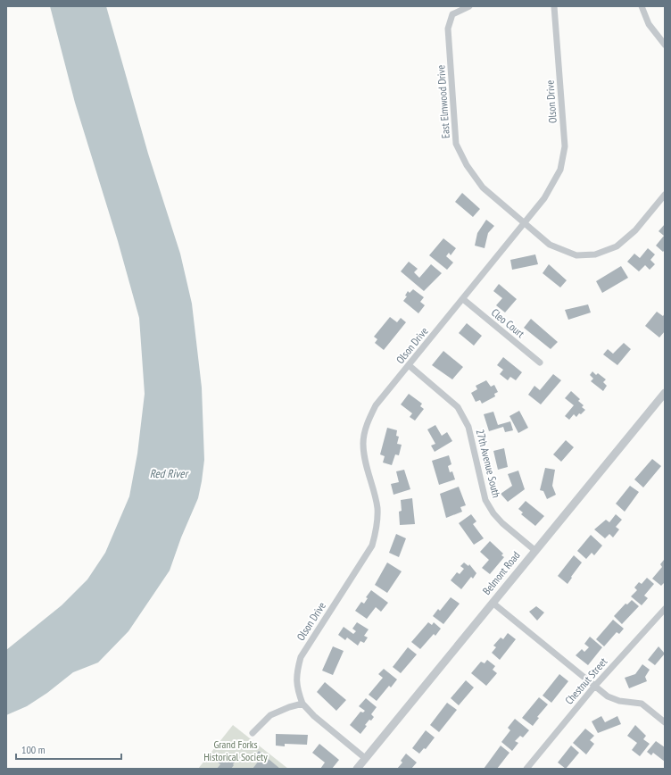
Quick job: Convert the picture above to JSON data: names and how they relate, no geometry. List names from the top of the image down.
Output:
{
  "streets": {
    "street": [
      "East Elmwood Drive",
      "Olson Drive",
      "Cleo Court",
      "27th Avenue South",
      "Belmont Road",
      "Chestnut Street"
    ]
  },
  "crossings": [
    ["East Elmwood Drive", "Olson Drive"],
    ["Olson Drive", "Cleo Court"],
    ["Olson Drive", "27th Avenue South"],
    ["27th Avenue South", "Belmont Road"]
  ],
  "water": ["Red River"],
  "parks": ["Grand Forks Historical Society"],
  "scale_bar": "100 m"
}
